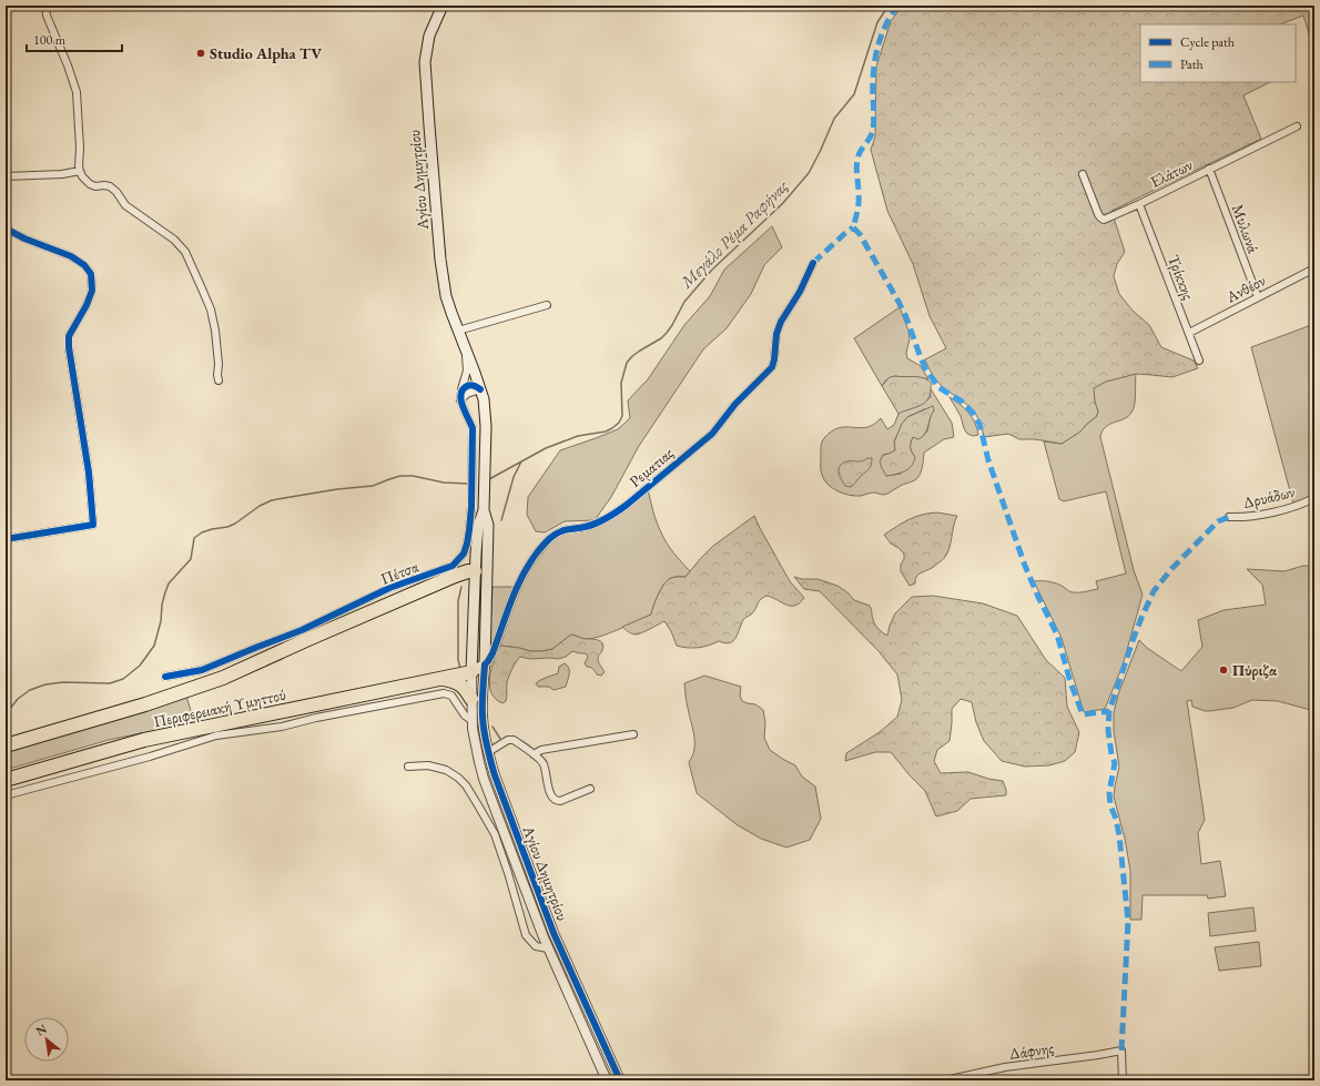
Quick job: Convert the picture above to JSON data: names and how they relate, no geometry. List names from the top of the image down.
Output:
{
  "streets": {
    "highway": ["Περιφερειακή Υμηττού"],
    "main road": ["Αγίου Δημητρίου"],
    "street": [
      "Ελάτων",
      "Μυλωνά",
      "Τρίκκης",
      "Ανθέον",
      "Ρεματιας",
      "Δρυάδων",
      "Πέτσα",
      "Δάφνης"
    ]
  },
  "crossings": [
    ["Ελάτων", "Μυλωνά"],
    ["Ελάτων", "Τρίκκης"],
    ["Αγίου Δημητρίου", "Ρεματιας"],
    ["Αγίου Δημητρίου", "Περιφερειακή Υμηττού"],
    ["Μυλωνά", "Ανθέον"],
    ["Τρίκκης", "Ανθέον"]
  ],
  "water": ["Μεγάλο Ρέμα Ραφήνας"],
  "places": ["Studio Alpha TV", "Πύριζα"],
  "legend": ["Cycle path", "Path"],
  "scale_bar": "100 m",
  "north": "top left"
}
